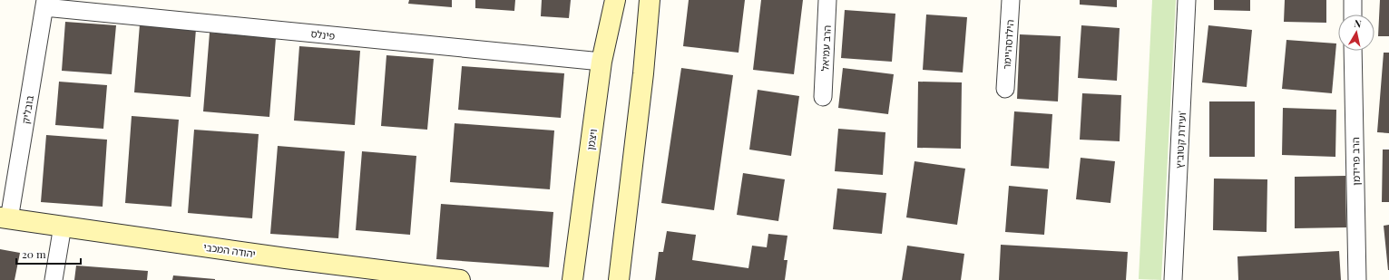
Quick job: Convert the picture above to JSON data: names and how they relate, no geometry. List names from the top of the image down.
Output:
{
  "streets": {
    "street": [
      "פינלס",
      "הילדסהיימר",
      "הרב עמיאל",
      "בובליק",
      "ויצמן",
      "ועידת קטוביץ'",
      "הרב פרידמן",
      "יהודה המכבי"
    ]
  },
  "crossings": [
    ["פינלס", "בובליק"],
    ["פינלס", "ויצמן"],
    ["בובליק", "יהודה המכבי"]
  ],
  "scale_bar": "20 m",
  "north": "top"
}
